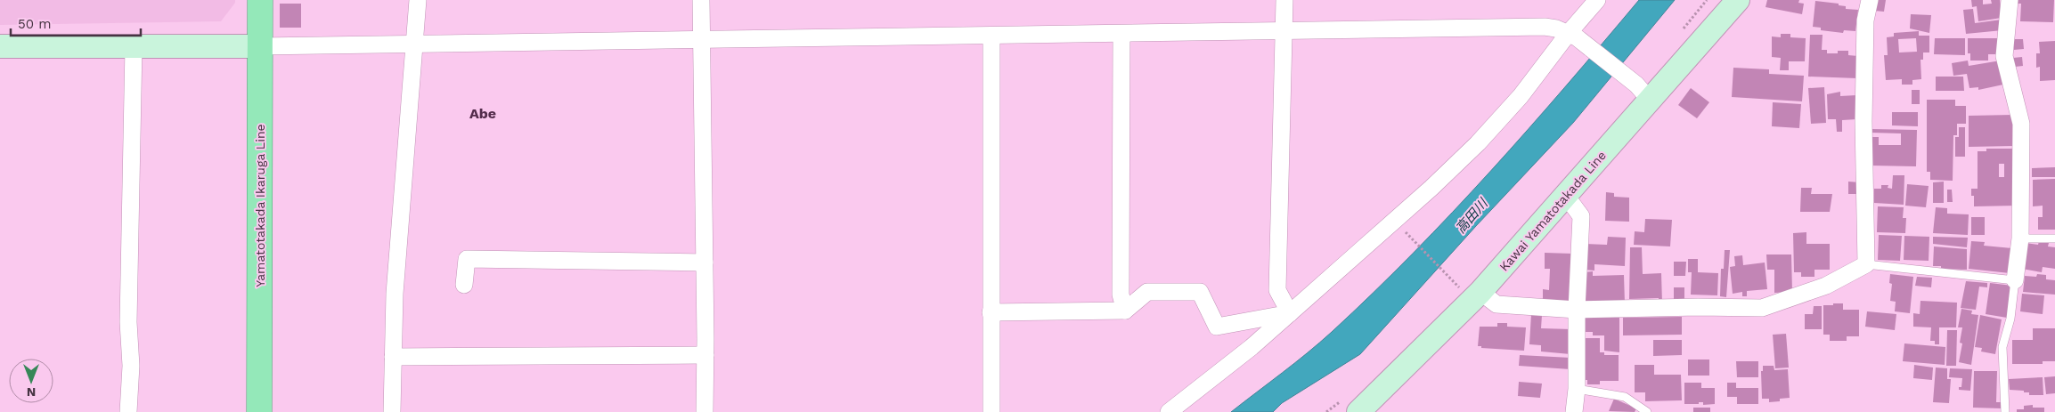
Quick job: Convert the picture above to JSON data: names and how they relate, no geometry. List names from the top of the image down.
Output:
{
  "streets": {
    "main road": ["Yamatotakada Ikaruga Line", "Kawai Yamatotakada Line"]
  },
  "districts": ["Abe"],
  "water": ["高田川"],
  "scale_bar": "50 m",
  "north": "bottom"
}
